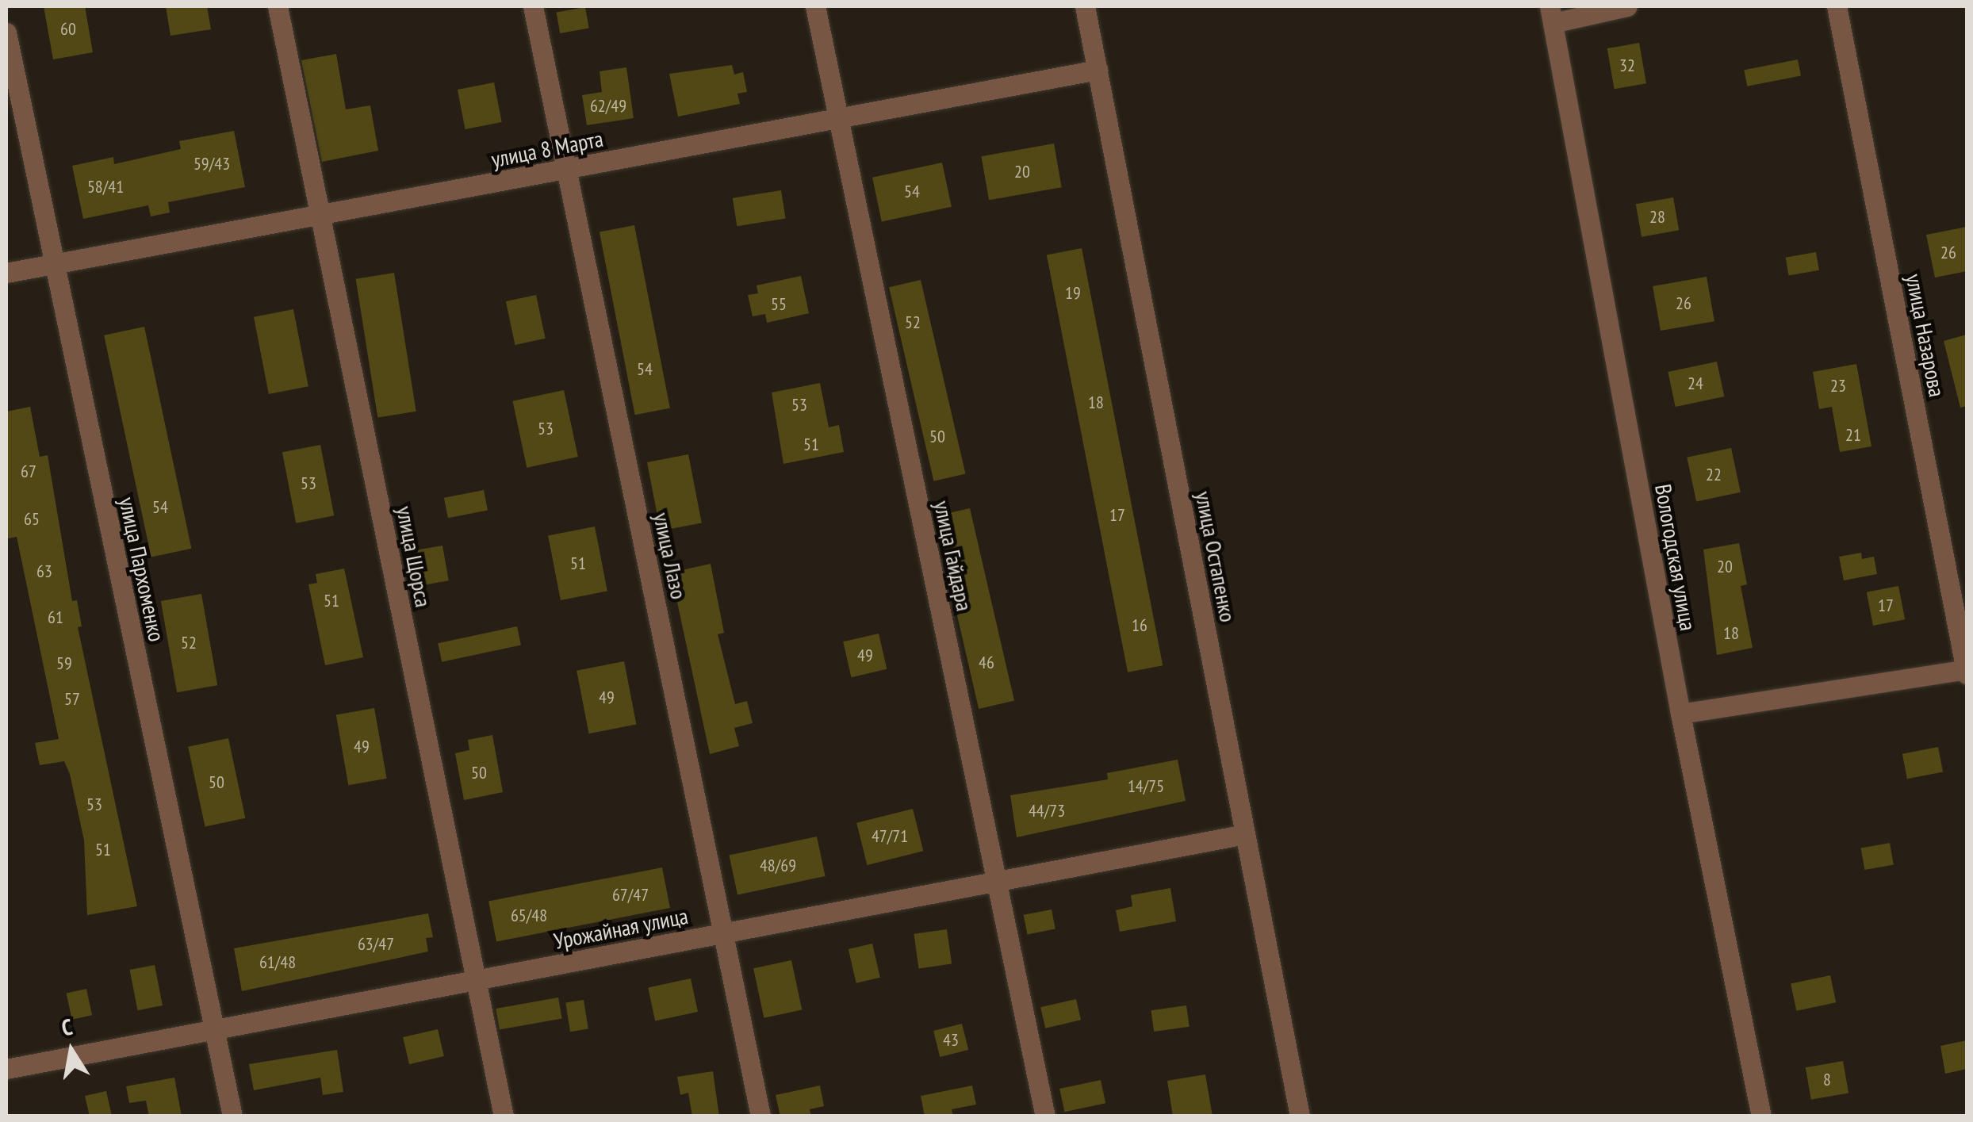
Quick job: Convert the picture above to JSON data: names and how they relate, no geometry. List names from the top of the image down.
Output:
{
  "streets": {
    "street": [
      "улица 8 Марта",
      "улица Назарова",
      "улица Лазо",
      "улица Гайдара",
      "улица Щорса",
      "улица Остапенко",
      "Вологодская улица",
      "улица Пархоменко",
      "Урожайная улица"
    ]
  },
  "crossings": [
    ["улица 8 Марта", "улица Лазо"],
    ["улица 8 Марта", "улица Гайдара"],
    ["улица 8 Марта", "улица Щорса"],
    ["улица 8 Марта", "улица Остапенко"],
    ["улица 8 Марта", "улица Пархоменко"],
    ["улица Лазо", "Урожайная улица"],
    ["улица Гайдара", "Урожайная улица"],
    ["улица Щорса", "Урожайная улица"],
    ["улица Остапенко", "Урожайная улица"],
    ["улица Пархоменко", "Урожайная улица"]
  ],
  "house_numbers": [
    "60",
    "32",
    "62/49",
    "59/43",
    "20",
    "58/41",
    "54",
    "28",
    "26",
    "19",
    "26",
    "55",
    "52",
    "54",
    "24",
    "23",
    "18",
    "53",
    "53",
    "21",
    "50",
    "51",
    "67",
    "22",
    "53",
    "54",
    "17",
    "65",
    "51",
    "20",
    "63",
    "51",
    "17",
    "61",
    "16",
    "18",
    "52",
    "49",
    "46",
    "59",
    "49",
    "57",
    "49",
    "50",
    "50",
    "14/75",
    "53",
    "44/73",
    "47/71",
    "51",
    "48/69",
    "67/47",
    "65/48",
    "63/47",
    "61/48",
    "43",
    "8"
  ],
  "north": "top"
}
